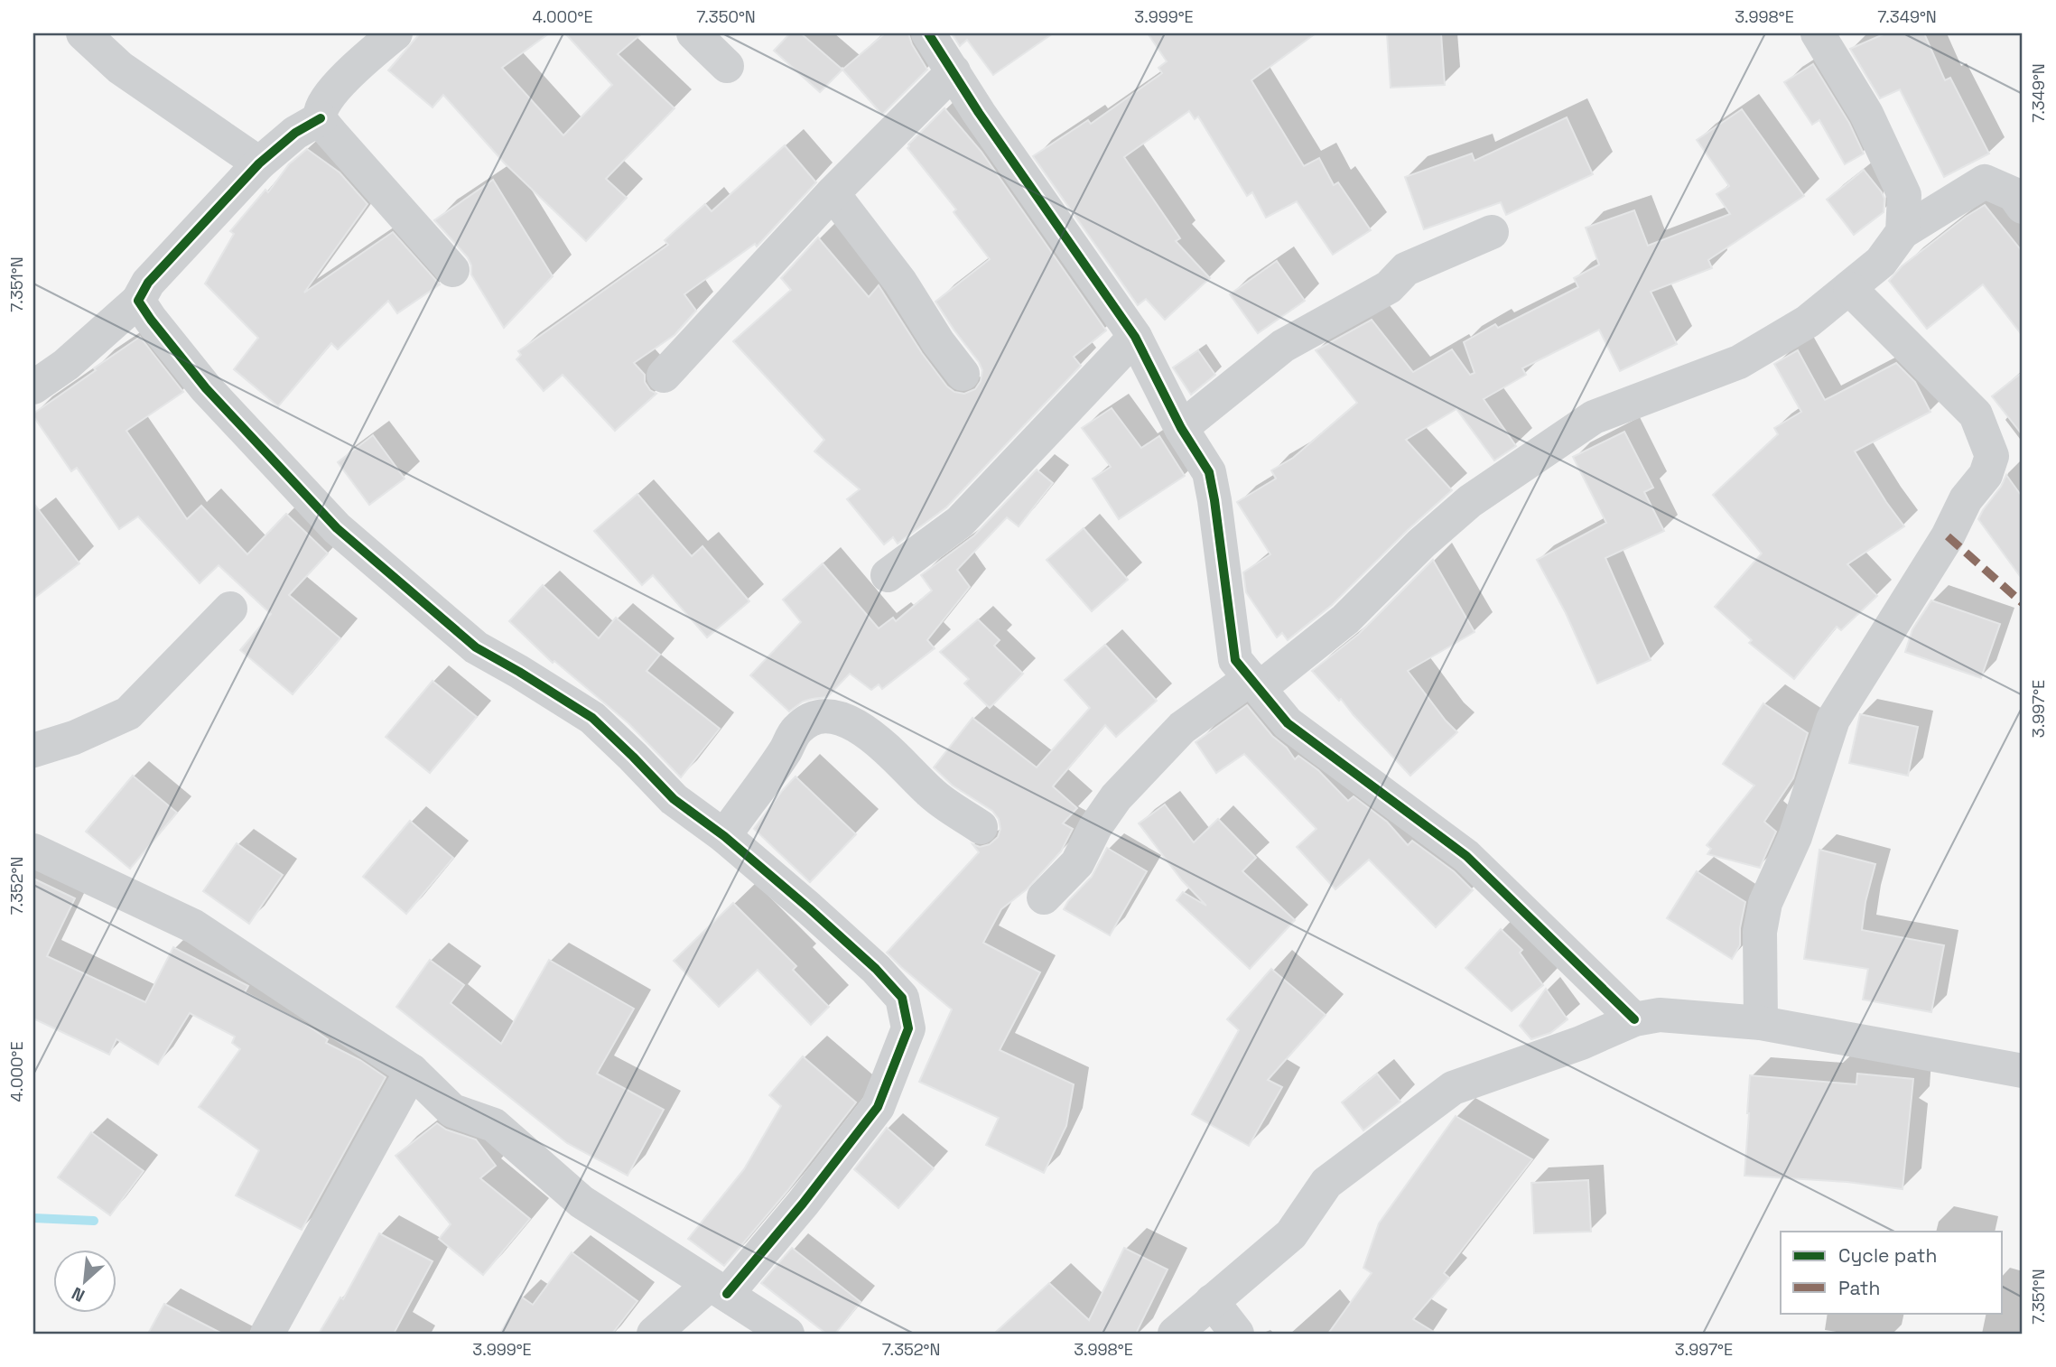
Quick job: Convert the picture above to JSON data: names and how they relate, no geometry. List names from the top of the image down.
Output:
{
  "legend": ["Cycle path", "Path"],
  "north": "bottom left",
  "coordinates": [
    "4.000°E",
    "7.350°N",
    "3.999°E",
    "3.998°E",
    "7.349°N",
    "7.351°N",
    "3.997°E",
    "7.352°N"
  ]
}
